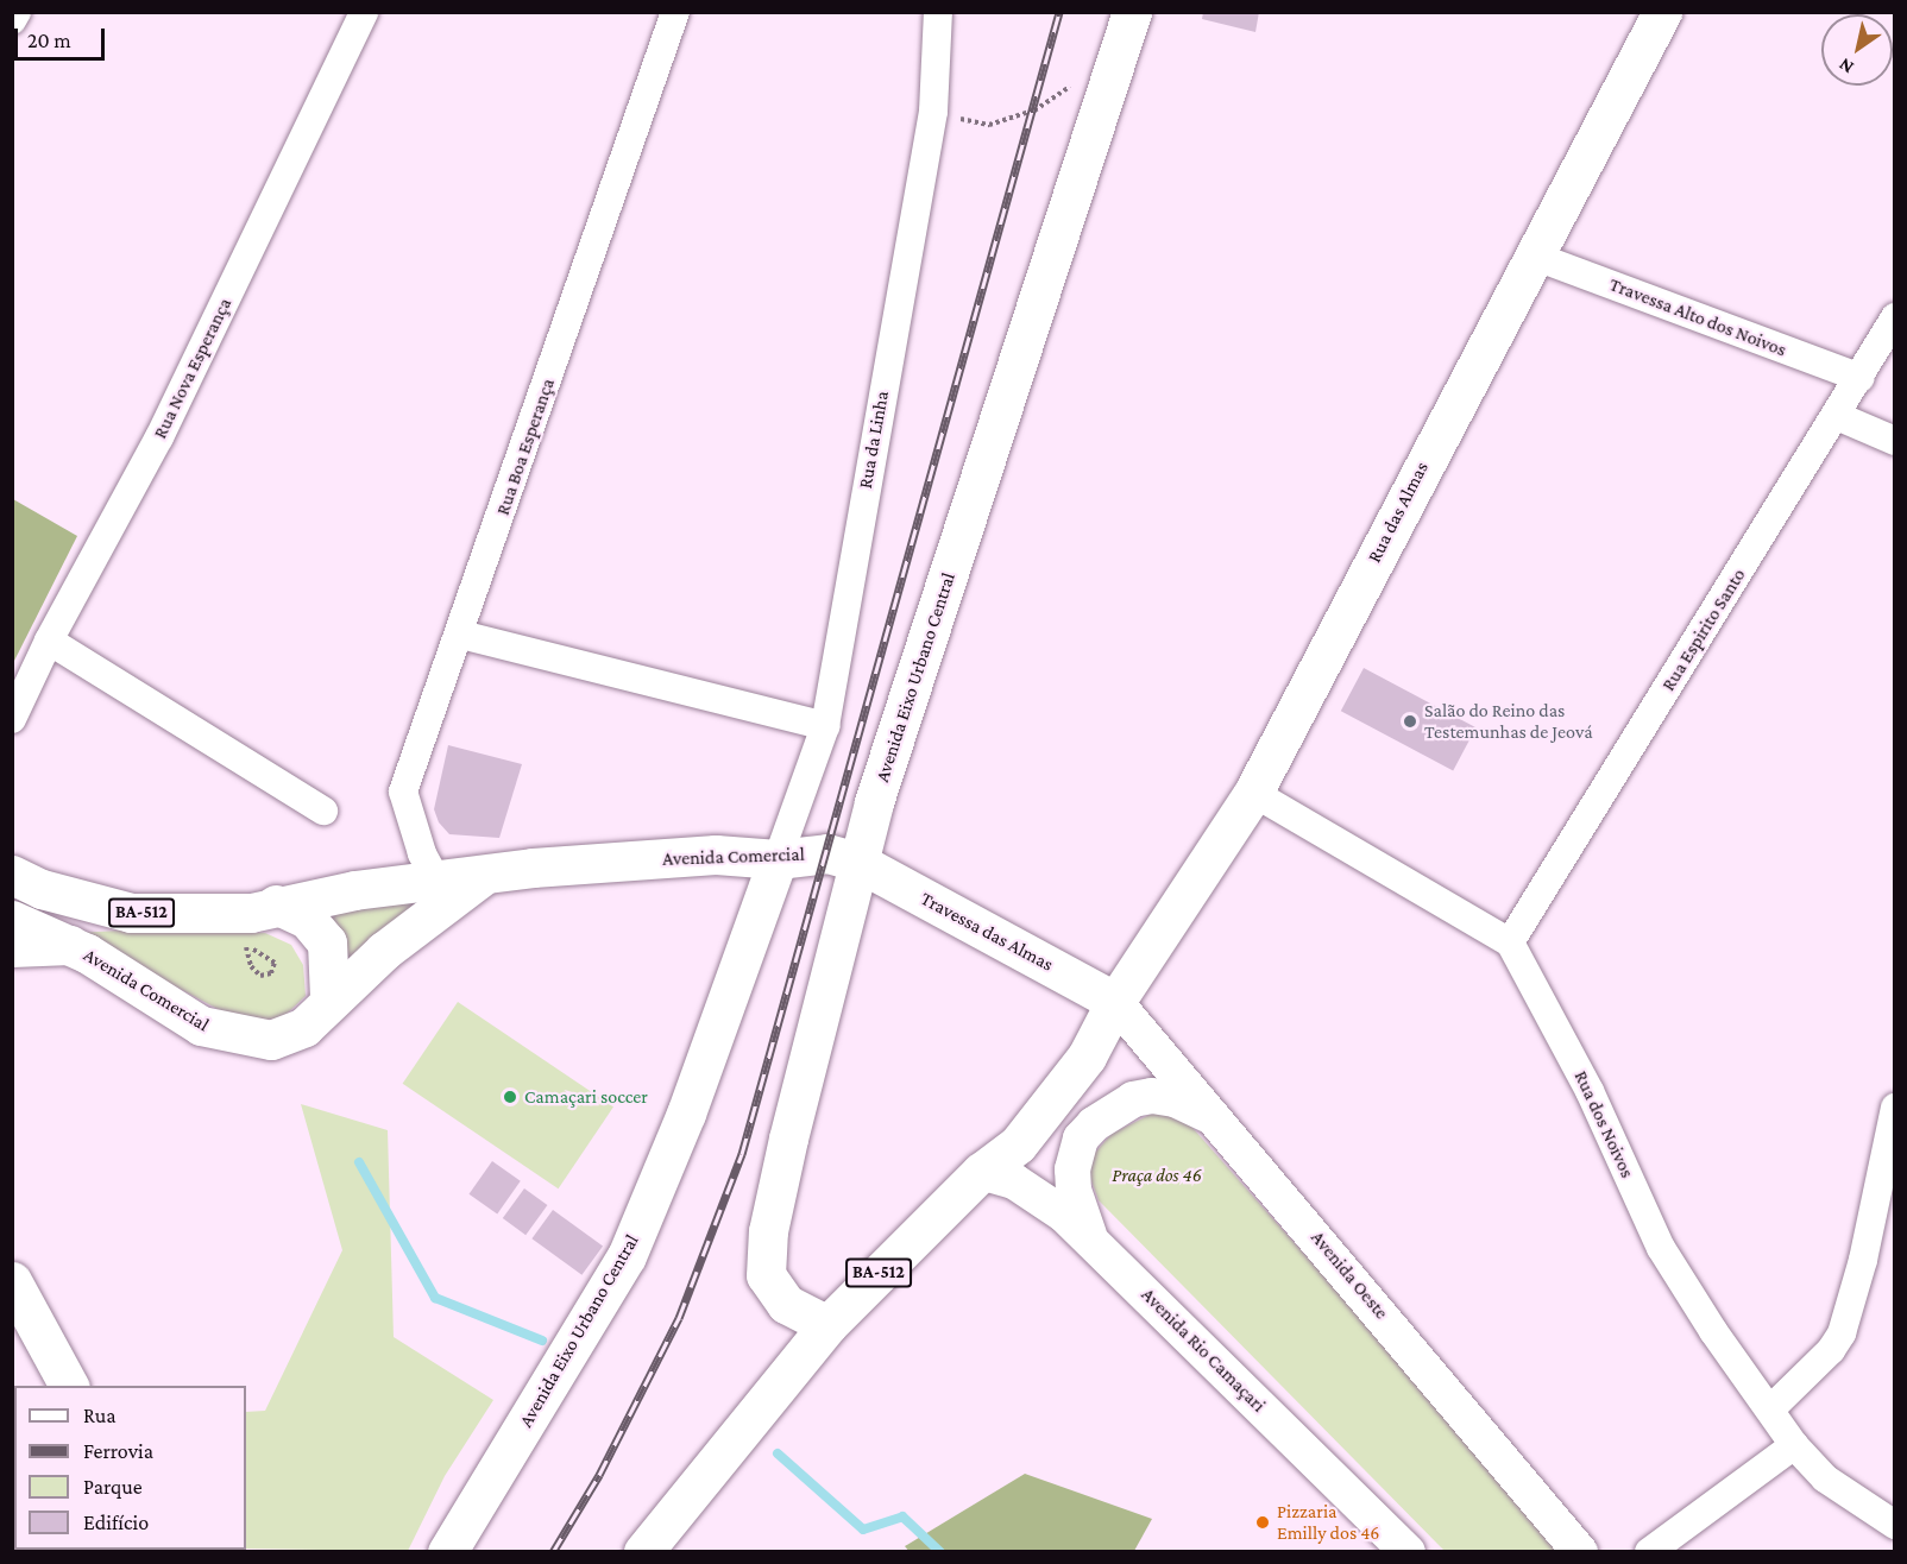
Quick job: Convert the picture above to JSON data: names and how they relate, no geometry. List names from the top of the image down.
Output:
{
  "streets": {
    "main road": [
      "Rua das Almas",
      "Avenida Eixo Urbano Central",
      "Avenida Comercial",
      "BA-512",
      "Travessa das Almas"
    ],
    "street": [
      "Travessa Alto dos Noivos",
      "Rua Nova Esperança",
      "Rua da Linha",
      "Rua Boa Esperança",
      "Rua Espirito Santo",
      "Rua dos Noivos",
      "Avenida Oeste",
      "Avenida Rio Camaçari"
    ]
  },
  "crossings": [
    ["Travessa Alto dos Noivos", "Rua das Almas"],
    ["Travessa Alto dos Noivos", "Rua Espirito Santo"],
    ["Rua da Linha", "Avenida Eixo Urbano Central"],
    ["Rua da Linha", "Avenida Comercial"],
    ["Rua Boa Esperança", "Avenida Comercial"],
    ["Rua das Almas", "BA-512"],
    ["Rua das Almas", "Travessa das Almas"],
    ["Rua das Almas", "Avenida Oeste"],
    ["Rua Espirito Santo", "Rua dos Noivos"],
    ["Avenida Eixo Urbano Central", "Avenida Comercial"],
    ["Avenida Eixo Urbano Central", "BA-512"],
    ["Avenida Eixo Urbano Central", "Travessa das Almas"],
    ["Avenida Comercial", "Travessa das Almas"],
    ["BA-512", "Travessa das Almas"],
    ["BA-512", "Avenida Oeste"],
    ["BA-512", "Avenida Rio Camaçari"],
    ["Travessa das Almas", "Avenida Oeste"]
  ],
  "parks": ["Praça dos 46"],
  "places": ["Salão do Reino das Testemunhas de Jeová", "Camaçari soccer", "Pizzaria Emilly dos 46"],
  "legend": [
    "Rua",
    "Ferrovia",
    "Parque",
    "Edifício"
  ],
  "scale_bar": "20 m",
  "north": "bottom left"
}
